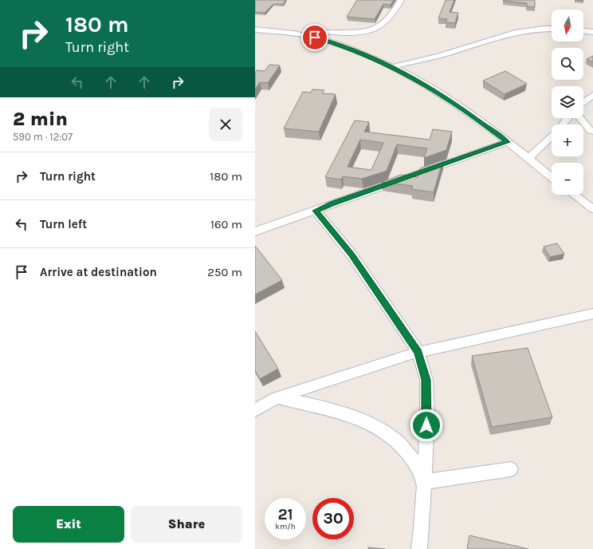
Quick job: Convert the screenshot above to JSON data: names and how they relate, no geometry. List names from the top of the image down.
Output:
{
  "north": "bottom",
  "page": {
    "turn": ["180 m", "Turn right"],
    "map_buttons": ["+", "−"],
    "heading": ["2 min", "590 m · 12:07"],
    "list": [
      {
        "name": "Turn right",
        "value": "180 m"
      },
      {
        "name": "Turn left",
        "value": "160 m"
      },
      {
        "name": "Arrive at destination",
        "value": "250 m"
      }
    ],
    "speed": "21 km/h",
    "limit": "30",
    "buttons": ["Exit", "Share"]
  }
}
